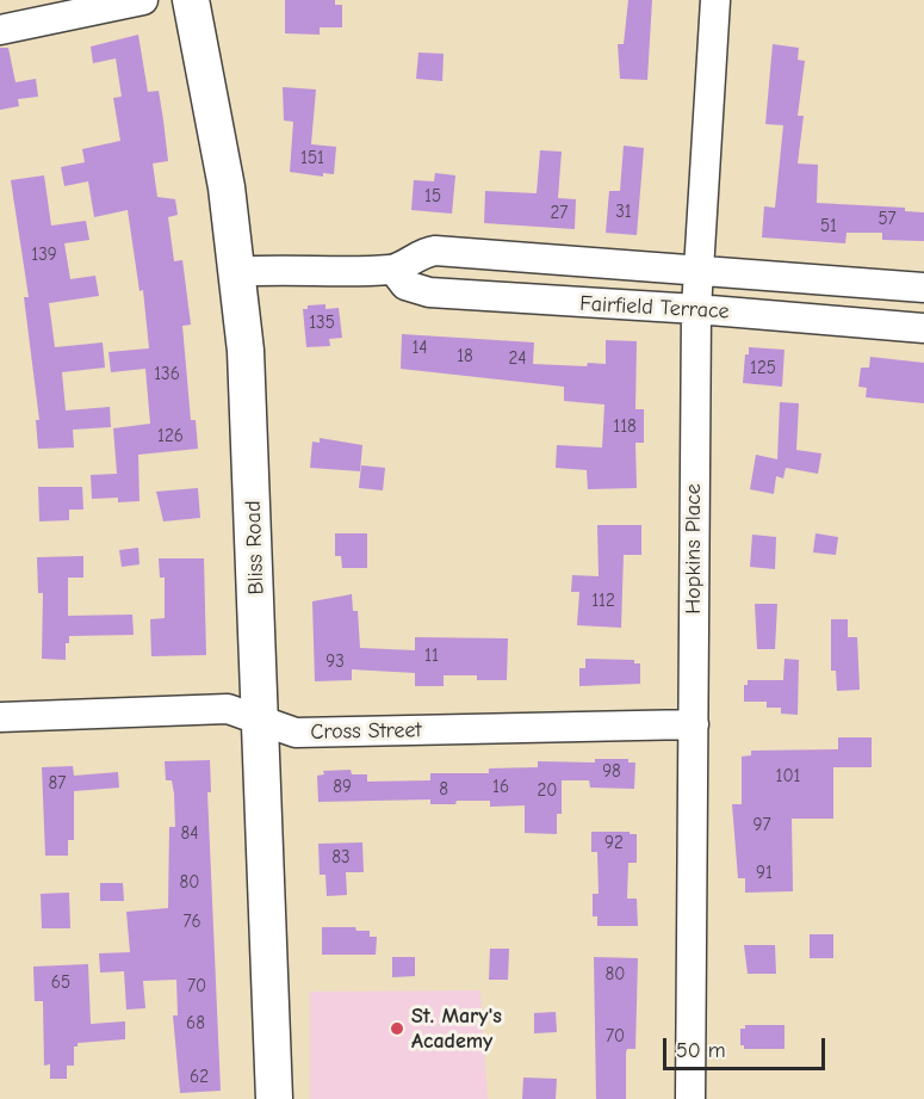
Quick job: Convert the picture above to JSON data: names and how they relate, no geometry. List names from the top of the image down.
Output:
{
  "streets": {
    "main road": ["Bliss Road"],
    "street": ["Fairfield Terrace", "Hopkins Place", "Cross Street"]
  },
  "crossings": [
    ["Fairfield Terrace", "Bliss Road"],
    ["Fairfield Terrace", "Hopkins Place"],
    ["Bliss Road", "Cross Street"],
    ["Hopkins Place", "Cross Street"]
  ],
  "places": ["St. Mary's Academy"],
  "house_numbers": [
    "151",
    "15",
    "31",
    "27",
    "57",
    "51",
    "139",
    "135",
    "14",
    "18",
    "24",
    "125",
    "136",
    "118",
    "126",
    "112",
    "11",
    "93",
    "98",
    "101",
    "87",
    "89",
    "16",
    "8",
    "20",
    "97",
    "84",
    "92",
    "83",
    "91",
    "80",
    "76",
    "80",
    "65",
    "70",
    "68",
    "70",
    "62"
  ],
  "scale_bar": "50 m"
}
